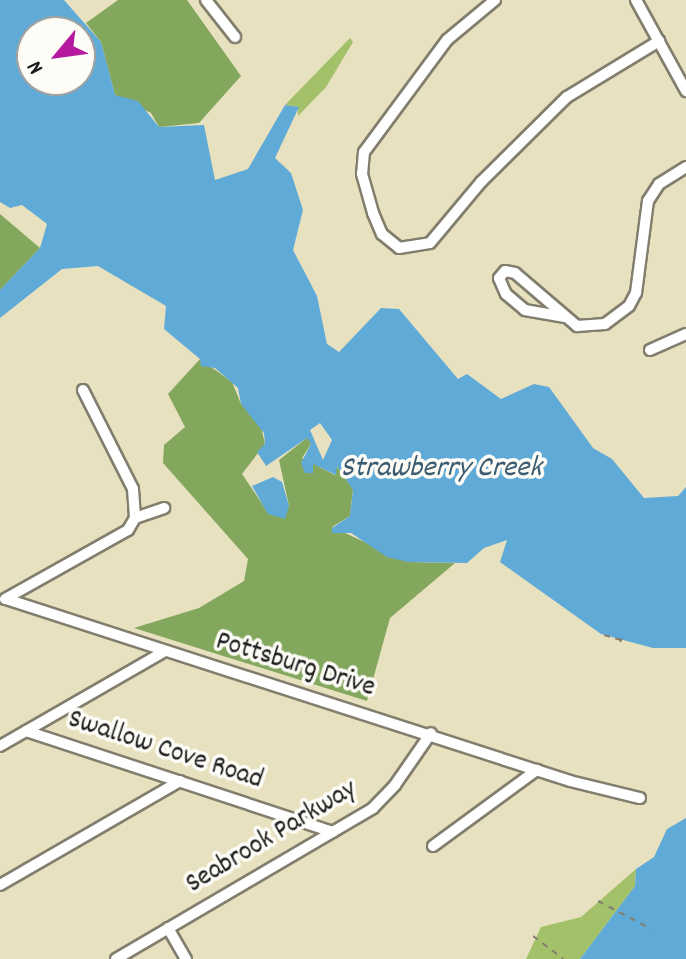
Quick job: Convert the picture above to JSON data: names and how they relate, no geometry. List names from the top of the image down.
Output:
{
  "streets": {
    "street": ["Pottsburg Drive", "Swallow Cove Road", "Seabrook Parkway"]
  },
  "crossings": [
    ["Pottsburg Drive", "Seabrook Parkway"],
    ["Swallow Cove Road", "Seabrook Parkway"]
  ],
  "water": ["Strawberry Creek"],
  "north": "bottom left"
}
